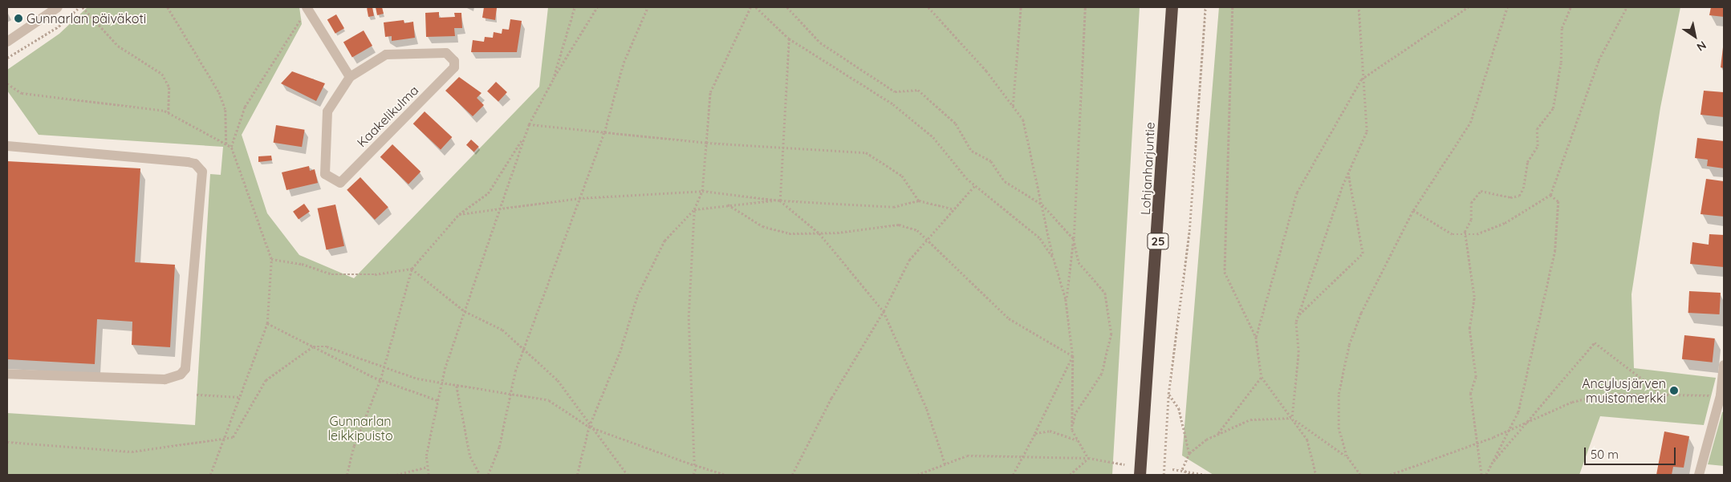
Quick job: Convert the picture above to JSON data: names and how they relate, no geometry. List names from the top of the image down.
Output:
{
  "streets": {
    "highway": ["Lohjanharjuntie", "25"],
    "street": ["Kaakelikulma"]
  },
  "parks": ["Gunnarlan leikkipuisto"],
  "places": ["Gunnarlan päiväkoti", "Ancylusjärven muistomerkki"],
  "scale_bar": "50 m",
  "north": "bottom right"
}
